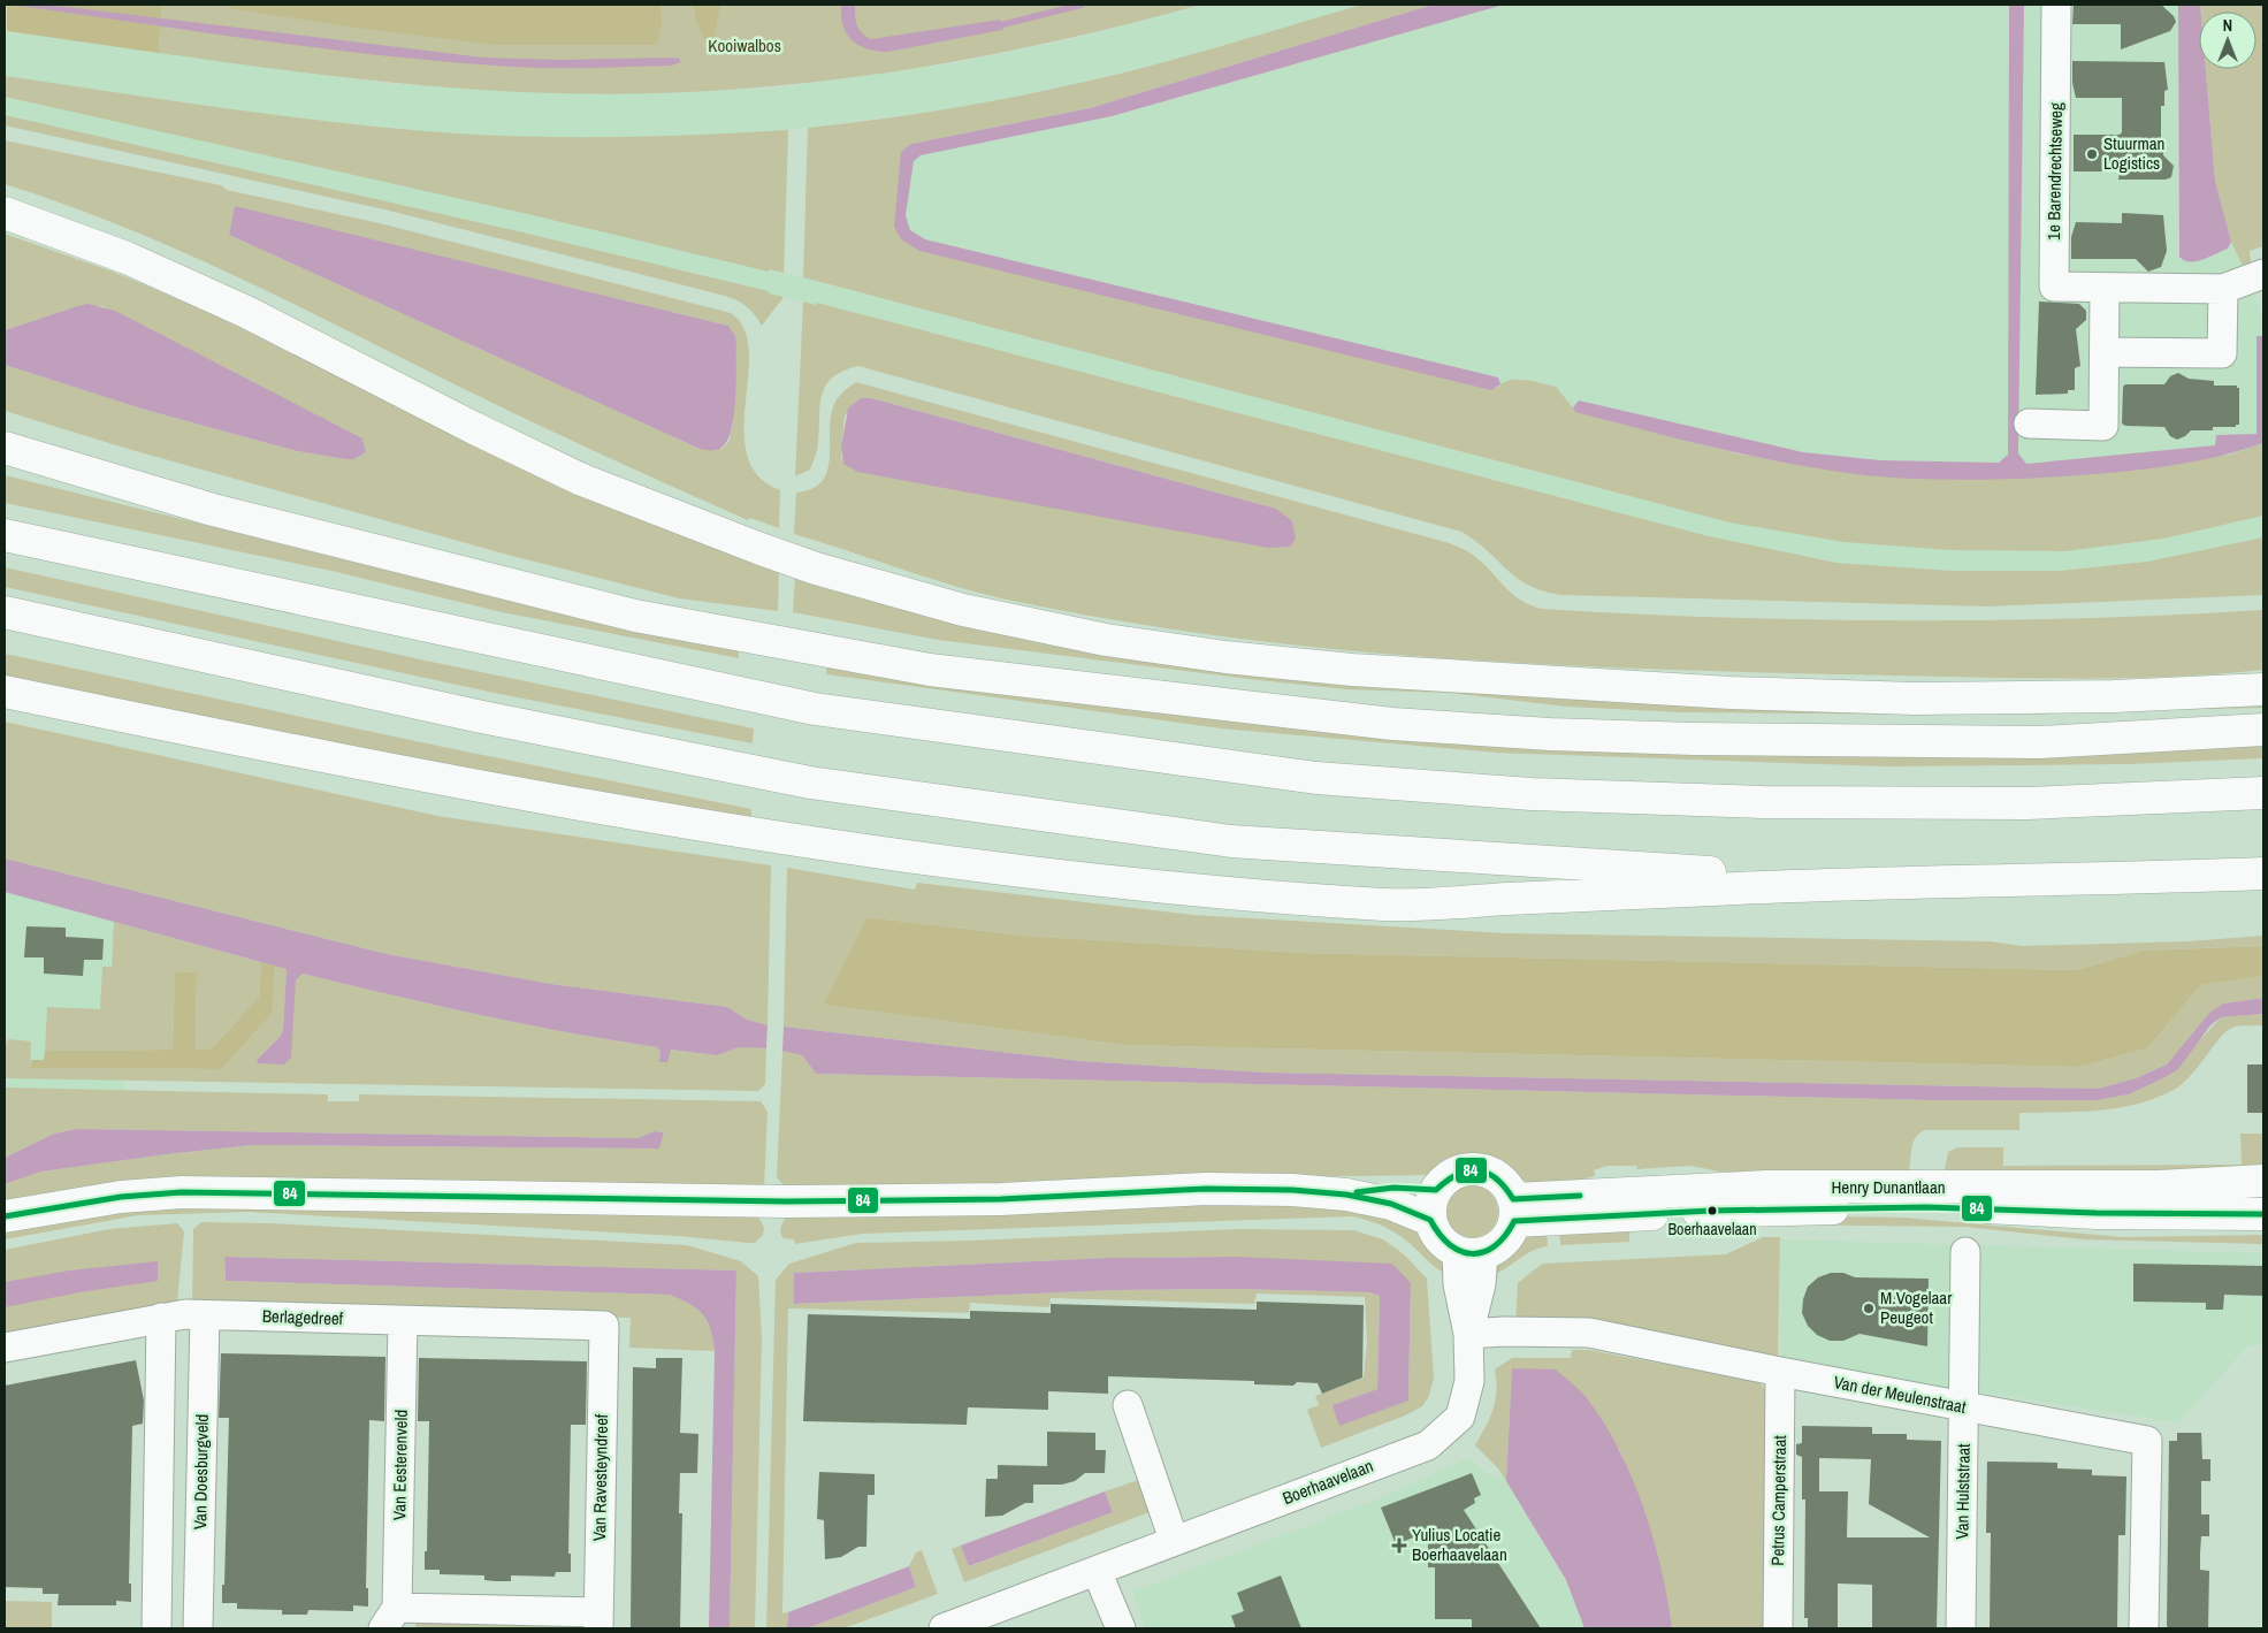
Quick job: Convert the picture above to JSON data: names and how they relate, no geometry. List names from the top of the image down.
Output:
{
  "streets": {
    "main road": ["Henry Dunantlaan"],
    "street": [
      "1e Barendrechtseweg",
      "Berlagedreef",
      "Van der Meulenstraat",
      "Van Eesterenveld",
      "Van Doesburgveld",
      "Van Ravesteyndreef",
      "Boerhaavelaan",
      "Van Hulststraat",
      "Petrus Camperstraat"
    ]
  },
  "crossings": [
    ["Henry Dunantlaan", "Boerhaavelaan"],
    ["Berlagedreef", "Van Eesterenveld"],
    ["Berlagedreef", "Van Doesburgveld"],
    ["Berlagedreef", "Van Ravesteyndreef"],
    ["Van der Meulenstraat", "Boerhaavelaan"],
    ["Van der Meulenstraat", "Van Hulststraat"],
    ["Van der Meulenstraat", "Petrus Camperstraat"],
    ["Van Eesterenveld", "Van Ravesteyndreef"]
  ],
  "parks": ["Kooiwalbos"],
  "places": {
    "other": ["Stuurman Logistics", "Boerhaavelaan", "M.Vogelaar Peugeot"],
    "health": ["Yulius Locatie Boerhaavelaan"]
  },
  "lines": ["transit line 84"],
  "north": "top"
}
